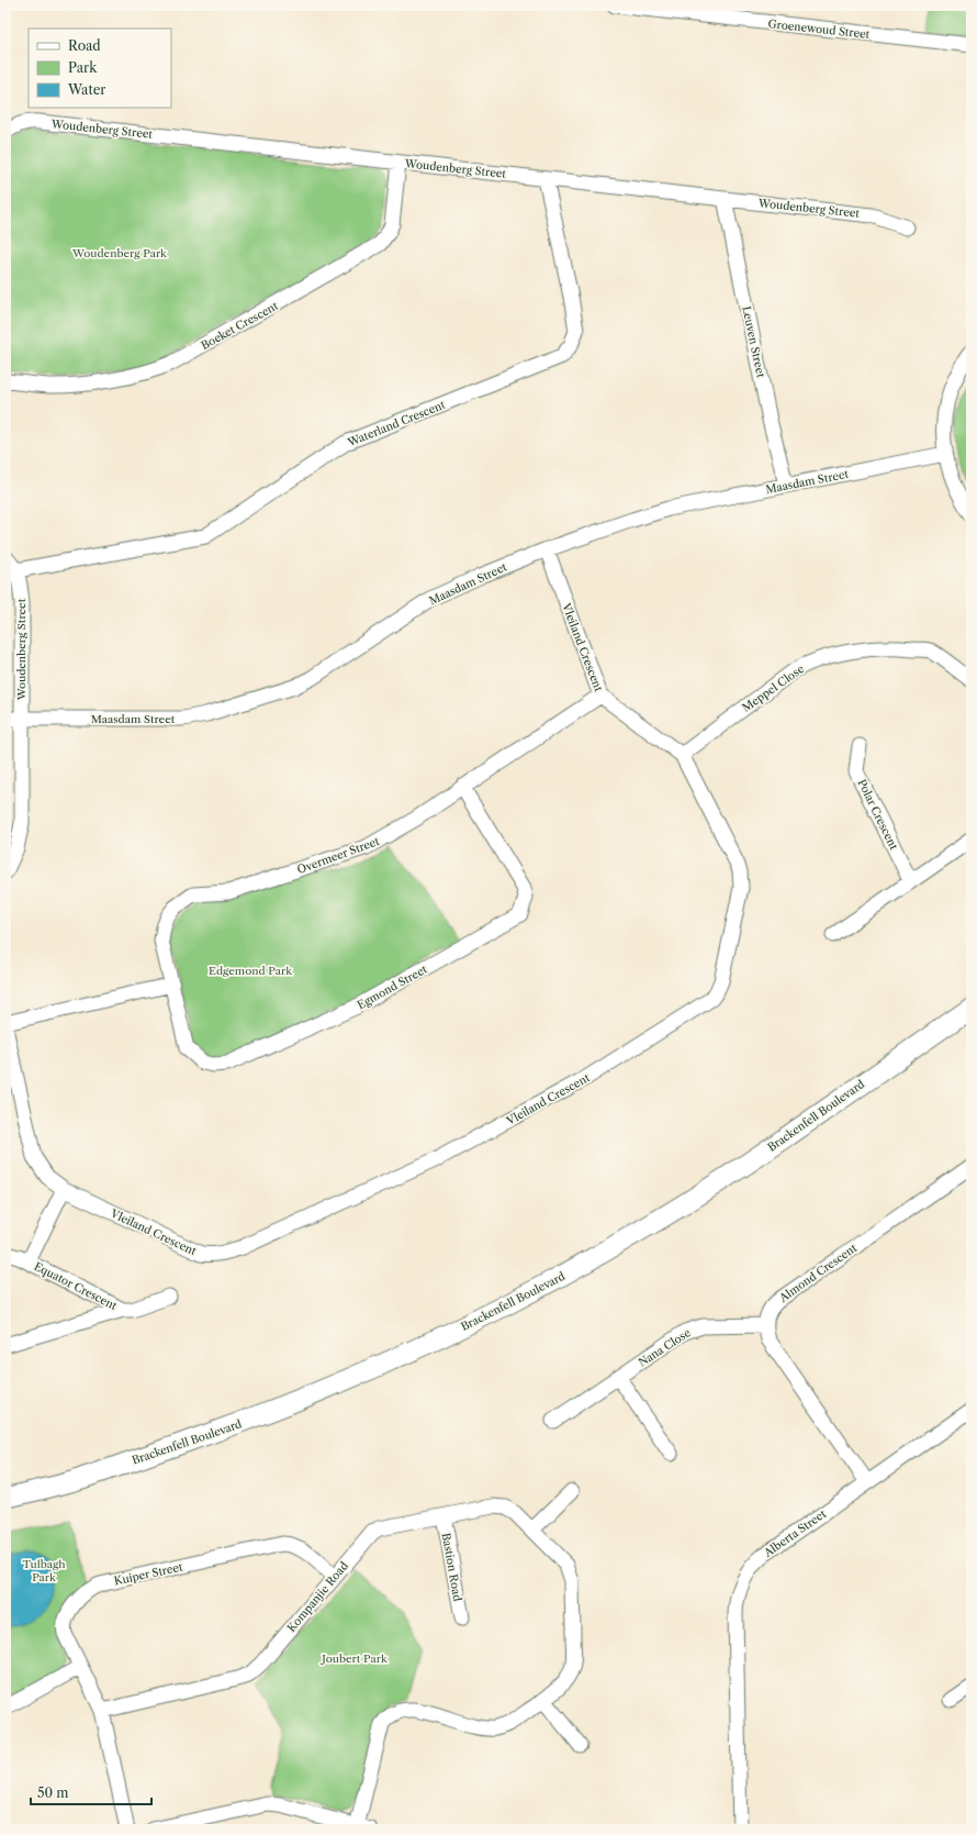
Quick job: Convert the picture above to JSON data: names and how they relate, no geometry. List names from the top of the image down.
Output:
{
  "streets": {
    "street": [
      "Groenewoud Street",
      "Woudenberg Street",
      "Boeket Crescent",
      "Leuven Street",
      "Waterland Crescent",
      "Maasdam Street",
      "Vleiland Crescent",
      "Meppel Close",
      "Polar Crescent",
      "Overmeer Street",
      "Egmond Street",
      "Brackenfell Boulevard",
      "Almond Crescent",
      "Equator Crescent",
      "Nana Close",
      "Alberta Street",
      "Bastion Road",
      "Kuiper Street",
      "Kompanjie Road"
    ]
  },
  "crossings": [
    ["Woudenberg Street", "Boeket Crescent"],
    ["Woudenberg Street", "Leuven Street"],
    ["Woudenberg Street", "Waterland Crescent"],
    ["Woudenberg Street", "Maasdam Street"],
    ["Leuven Street", "Maasdam Street"],
    ["Maasdam Street", "Vleiland Crescent"],
    ["Vleiland Crescent", "Meppel Close"],
    ["Vleiland Crescent", "Overmeer Street"],
    ["Vleiland Crescent", "Equator Crescent"],
    ["Overmeer Street", "Egmond Street"],
    ["Almond Crescent", "Nana Close"],
    ["Bastion Road", "Kompanjie Road"],
    ["Kuiper Street", "Kompanjie Road"]
  ],
  "parks": [
    "Woudenberg Park",
    "Edgemond Park",
    "Tulbagh Park",
    "Joubert Park"
  ],
  "legend": ["Road", "Park", "Water"],
  "scale_bar": "50 m"
}
